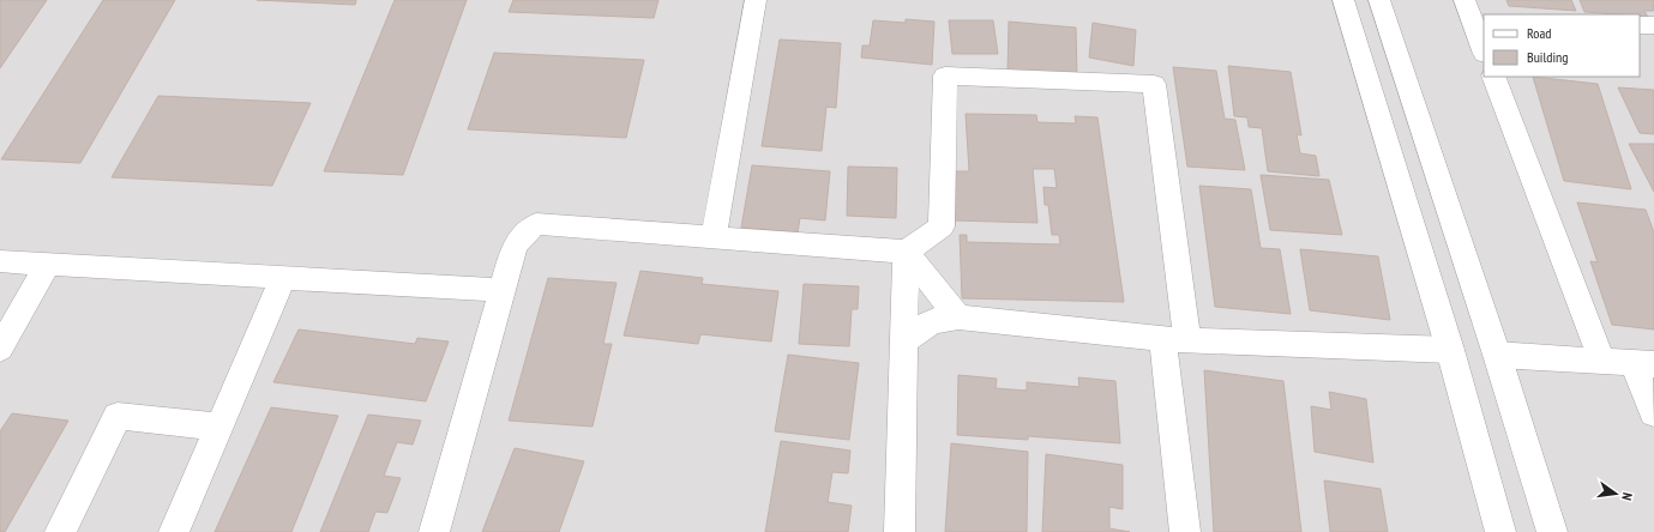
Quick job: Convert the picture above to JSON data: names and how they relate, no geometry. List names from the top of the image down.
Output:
{
  "legend": ["Road", "Building"],
  "north": "right"
}
